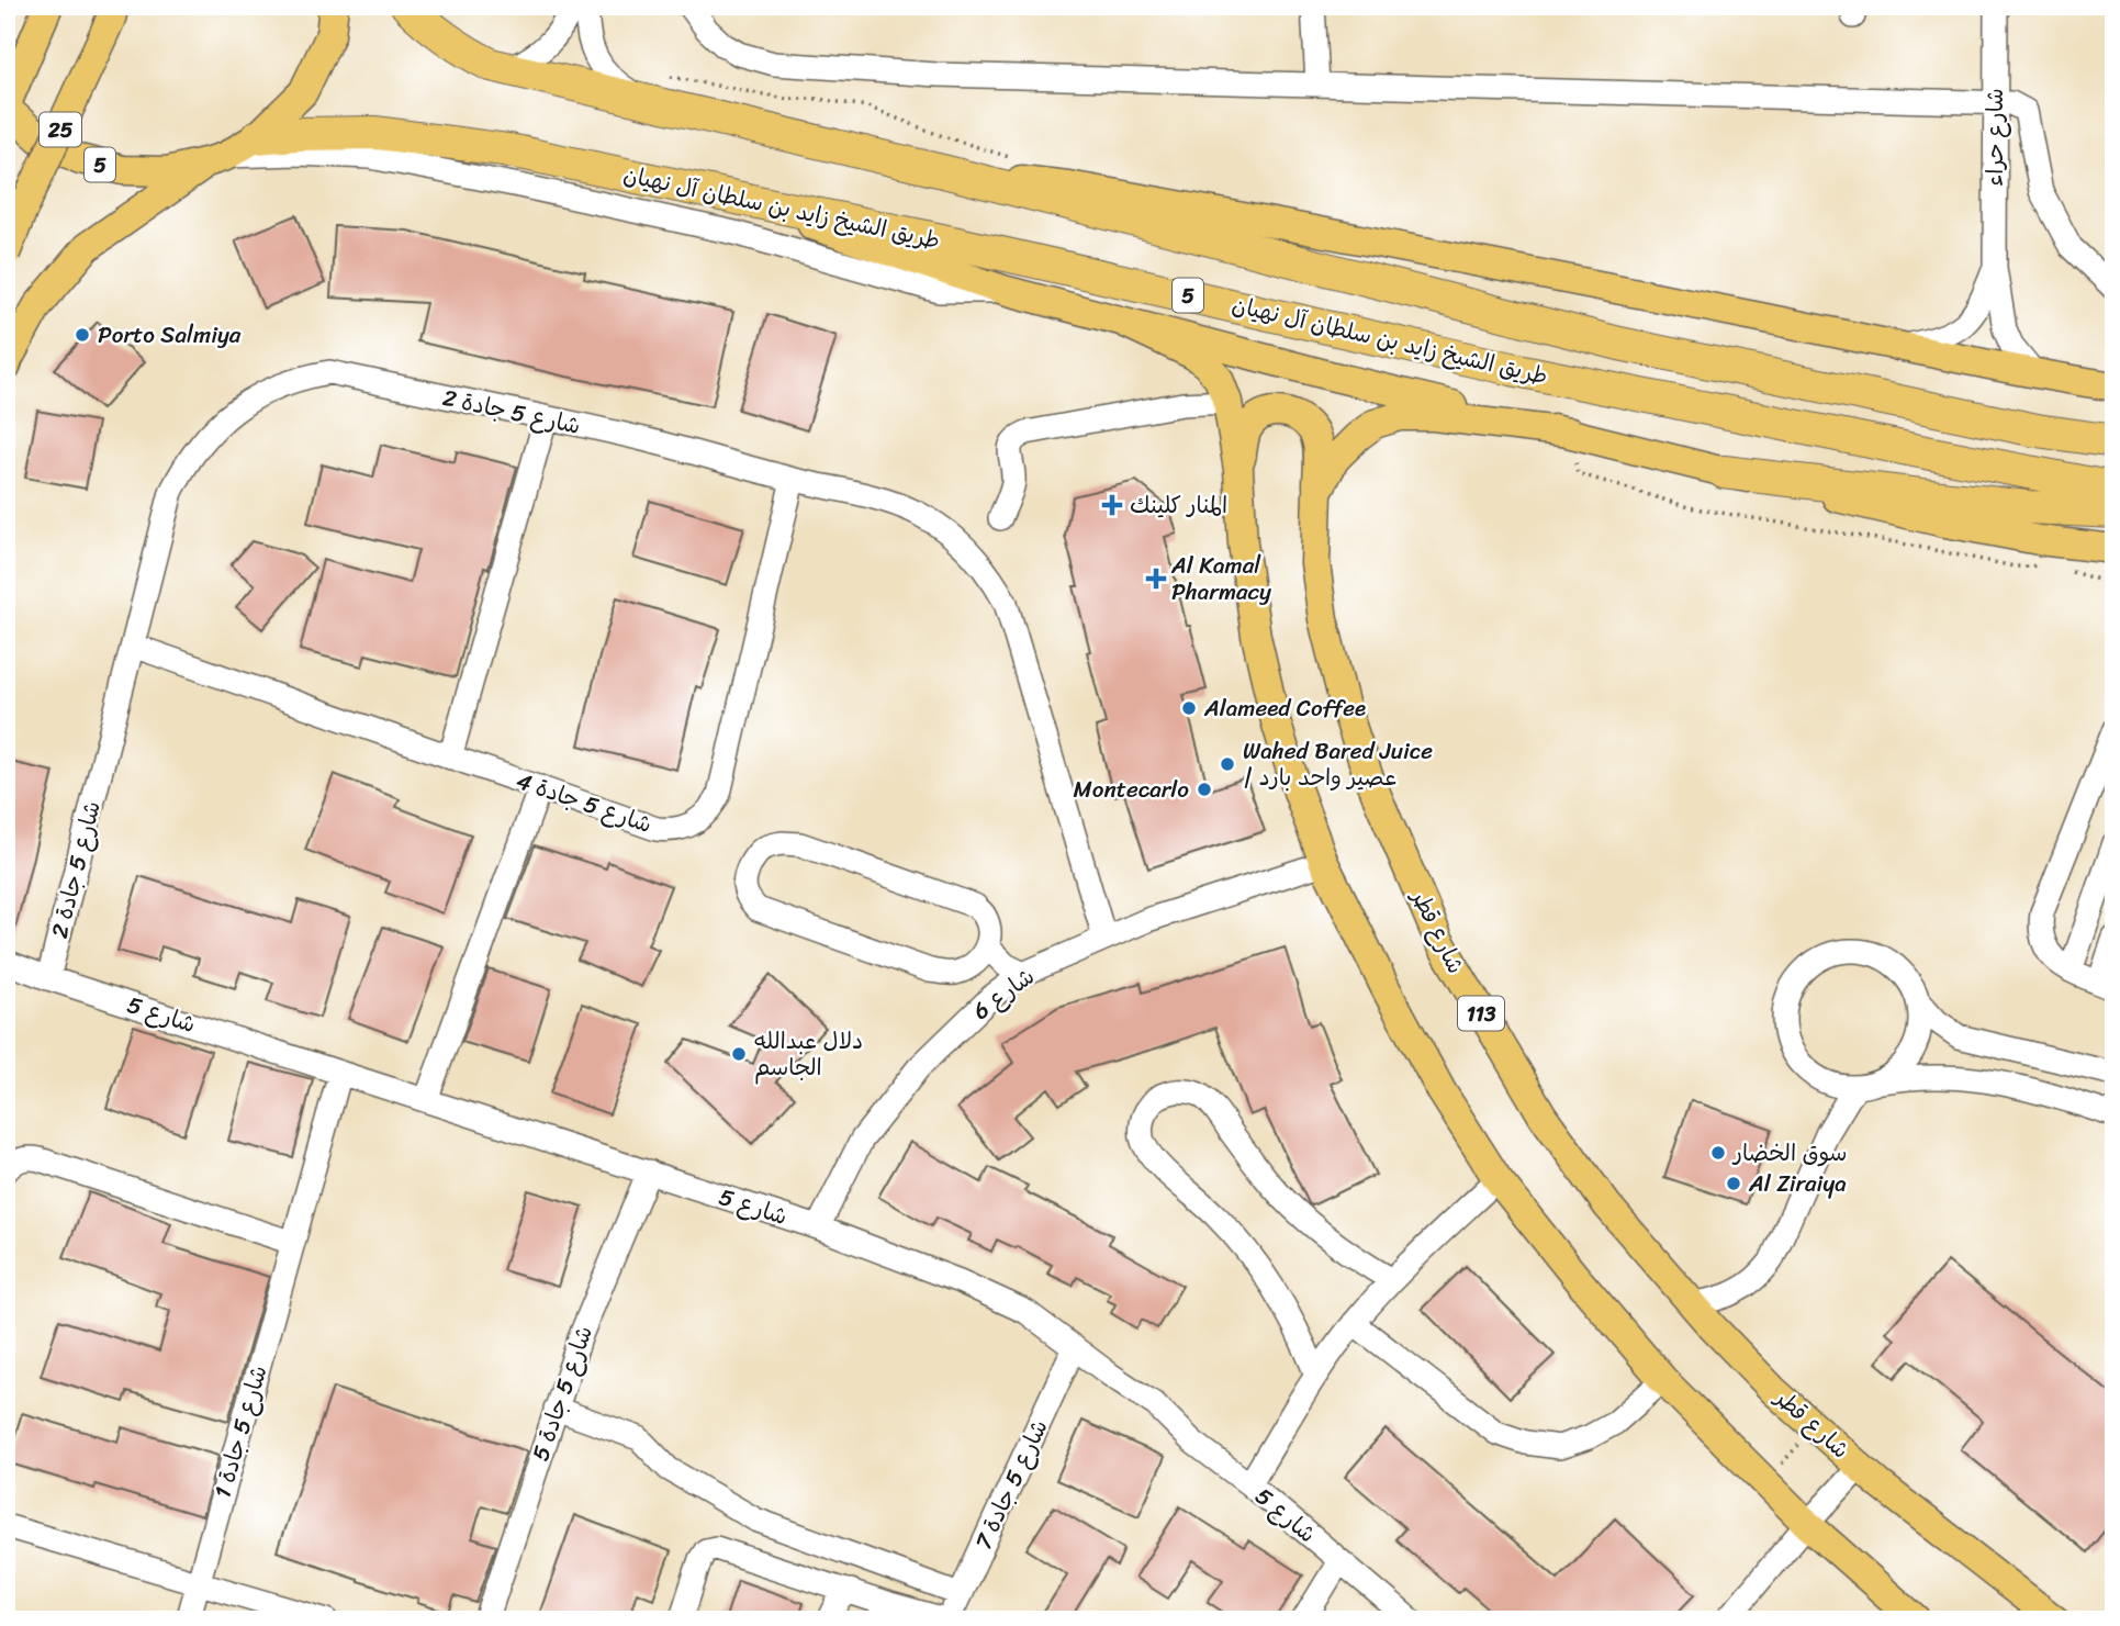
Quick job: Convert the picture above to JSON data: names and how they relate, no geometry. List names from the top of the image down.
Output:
{
  "streets": {
    "highway": ["5", "طريق الشيخ زايد بن سلطان آل نهيان"],
    "main road": ["25", "شارع قطر", "113"],
    "street": [
      "شارع حراء",
      "شارع 5 جادة 2",
      "شارع 5 جادة 4",
      "شارع 6",
      "شارع 5",
      "شارع 5 جادة 5",
      "شارع 5 جادة 1",
      "شارع 5 جادة 7"
    ]
  },
  "crossings": [
    ["25", "5"],
    ["5", "طريق الشيخ زايد بن سلطان آل نهيان"],
    ["شارع 5 جادة 2", "شارع 5 جادة 4"],
    ["شارع 5 جادة 2", "شارع 6"],
    ["شارع 5 جادة 2", "شارع 5"],
    ["شارع 6", "شارع 5"],
    ["شارع 5", "شارع 5 جادة 5"],
    ["شارع 5", "شارع 5 جادة 1"],
    ["شارع 5", "شارع 5 جادة 7"]
  ],
  "places": {
    "other": [
      "Porto Salmiya",
      "Alameed Coffee",
      "Wahed Bared Juice | عصير واحد بارد",
      "Montecarlo",
      "دلال عبدالله الجاسم",
      "سوق الخضار",
      "Al Ziraiya"
    ],
    "health": ["المنار كلينك", "Al Kamal Pharmacy"]
  }
}
